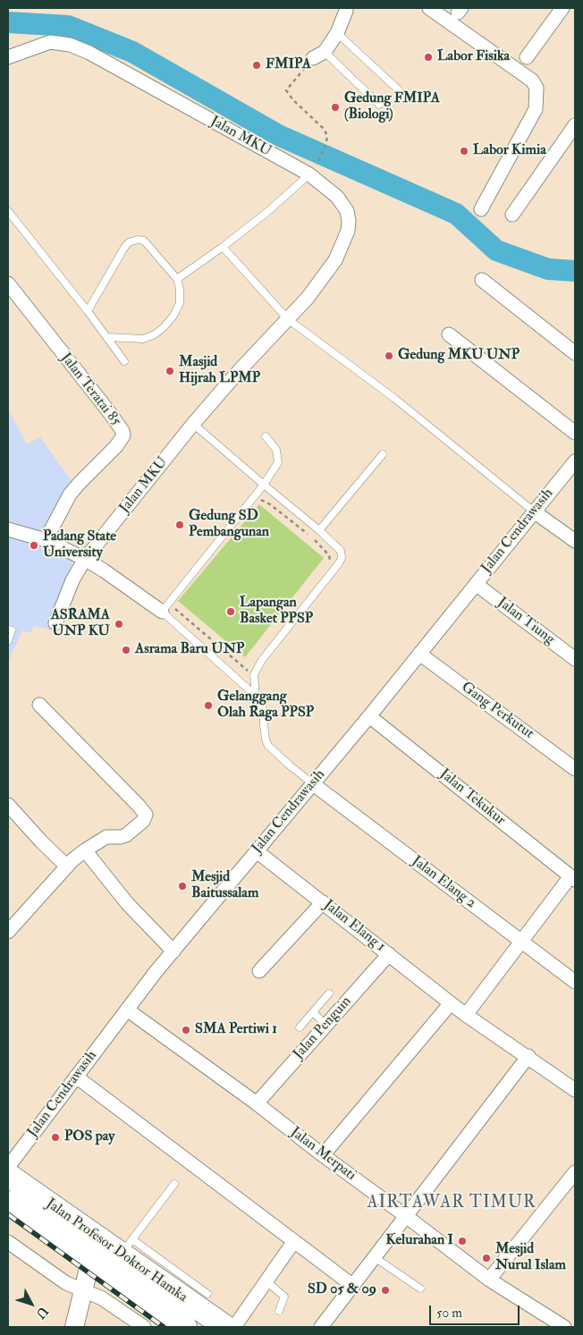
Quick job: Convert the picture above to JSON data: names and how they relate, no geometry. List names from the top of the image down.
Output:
{
  "streets": {
    "highway": ["Jalan Profesor Doktor Hamka"],
    "street": [
      "Jalan MKU",
      "Jalan Teratai 85",
      "Jalan Cendrawasih",
      "Jalan Tiung",
      "Gang Perkutut",
      "Jalan Tekukur",
      "Jalan Elang 2",
      "Jalan Elang 1",
      "Jalan Penguin",
      "Jalan Merpati"
    ]
  },
  "crossings": [
    ["Jalan Cendrawasih", "Jalan Tiung"],
    ["Jalan Cendrawasih", "Gang Perkutut"],
    ["Jalan Cendrawasih", "Jalan Tekukur"],
    ["Jalan Cendrawasih", "Jalan Elang 2"],
    ["Jalan Cendrawasih", "Jalan Elang 1"],
    ["Jalan Cendrawasih", "Jalan Merpati"],
    ["Jalan Elang 1", "Jalan Penguin"],
    ["Jalan Penguin", "Jalan Merpati"]
  ],
  "districts": ["AIRTAWAR TIMUR"],
  "places": [
    "Labor Fisika",
    "FMIPA",
    "Gedung FMIPA (Biologi)",
    "Labor Kimia",
    "Gedung MKU UNP",
    "Masjid Hijrah LPMP",
    "Gedung SD Pembangunan",
    "Padang State University",
    "Lapangan Basket PPSP",
    "ASRAMA UNP KU",
    "Asrama Baru UNP",
    "Gelanggang Olah Raga PPSP",
    "Mesjid Baitussalam",
    "SMA Pertiwi 1",
    "POS pay",
    "Kelurahan I",
    "Mesjid Nurul Islam",
    "SD 05 & 09"
  ],
  "scale_bar": "50 m",
  "north": "bottom right"
}
